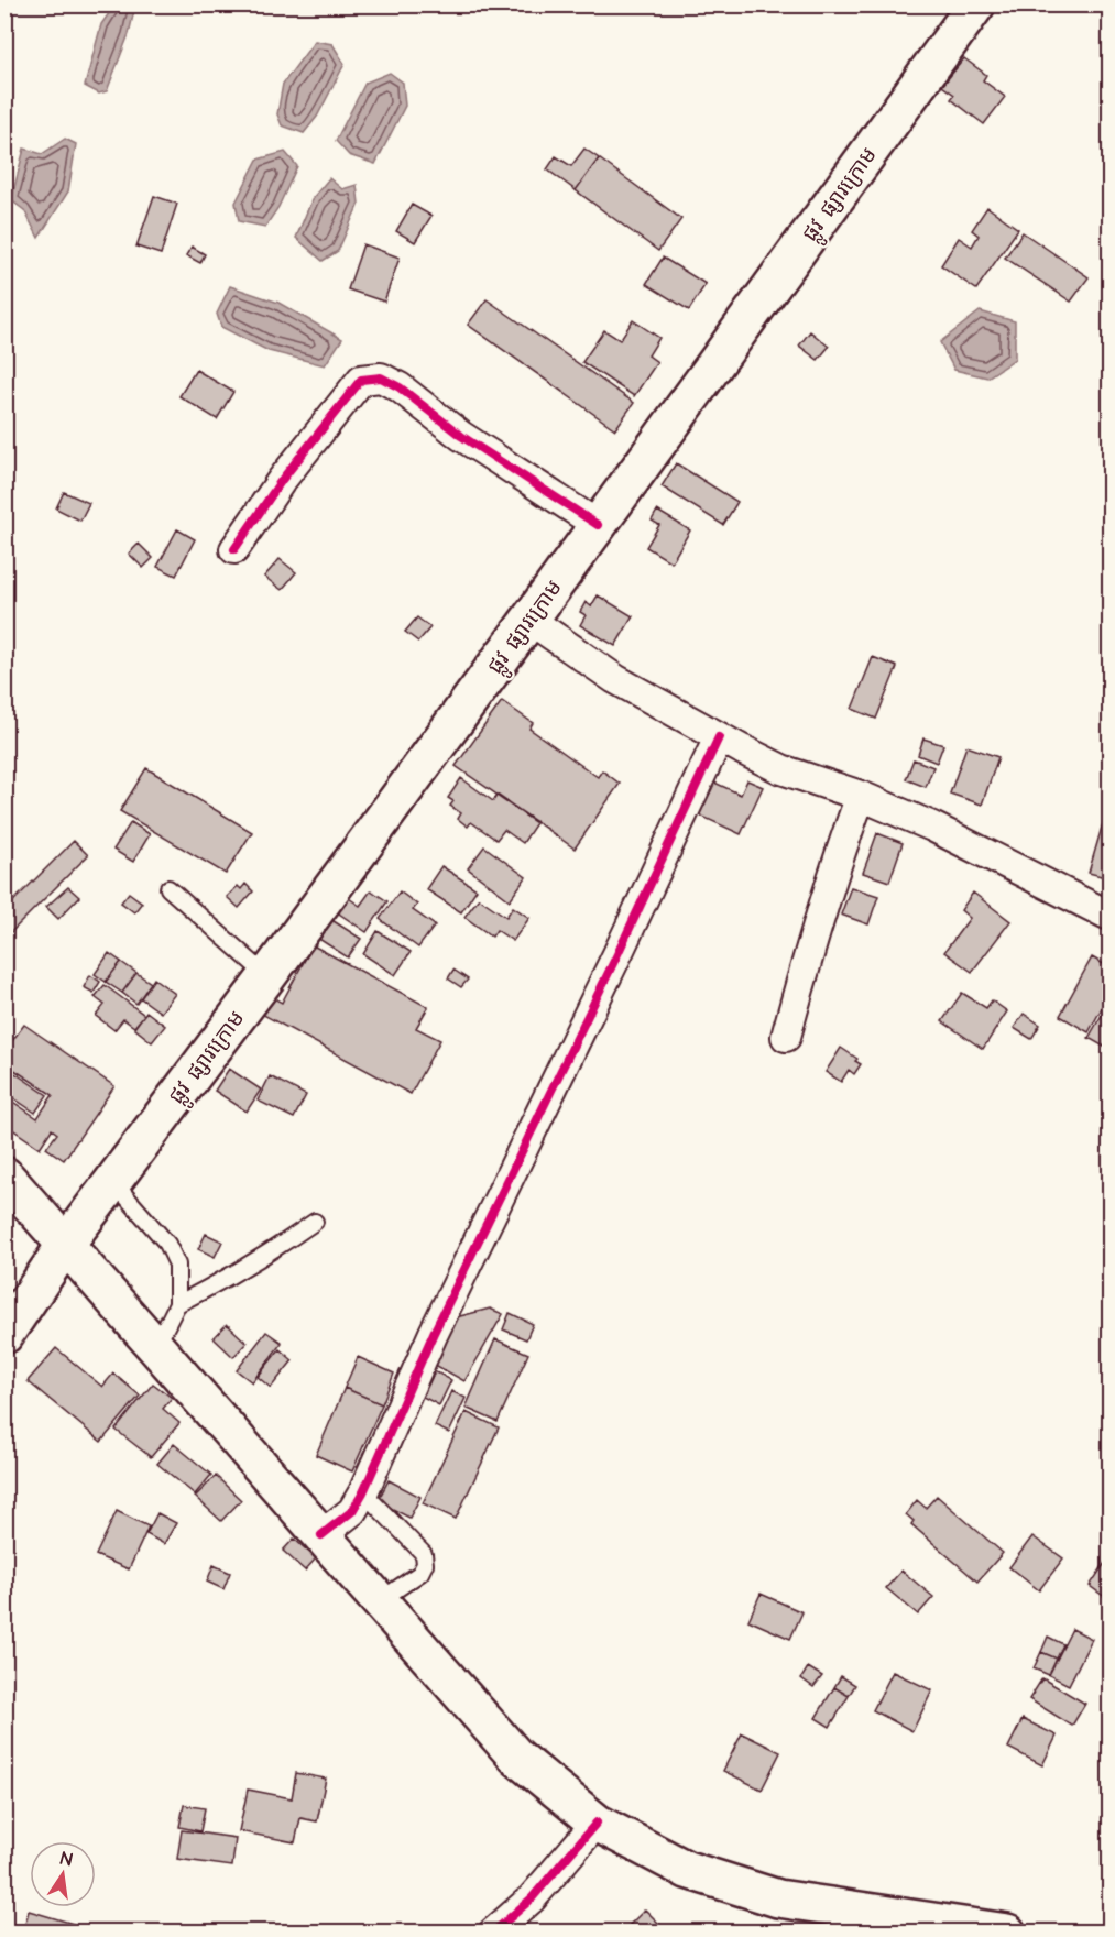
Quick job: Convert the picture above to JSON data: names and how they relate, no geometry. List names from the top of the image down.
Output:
{
  "streets": {
    "main road": ["ផ្លូវ ផ្សារក្រោម"]
  },
  "north": "top"
}
